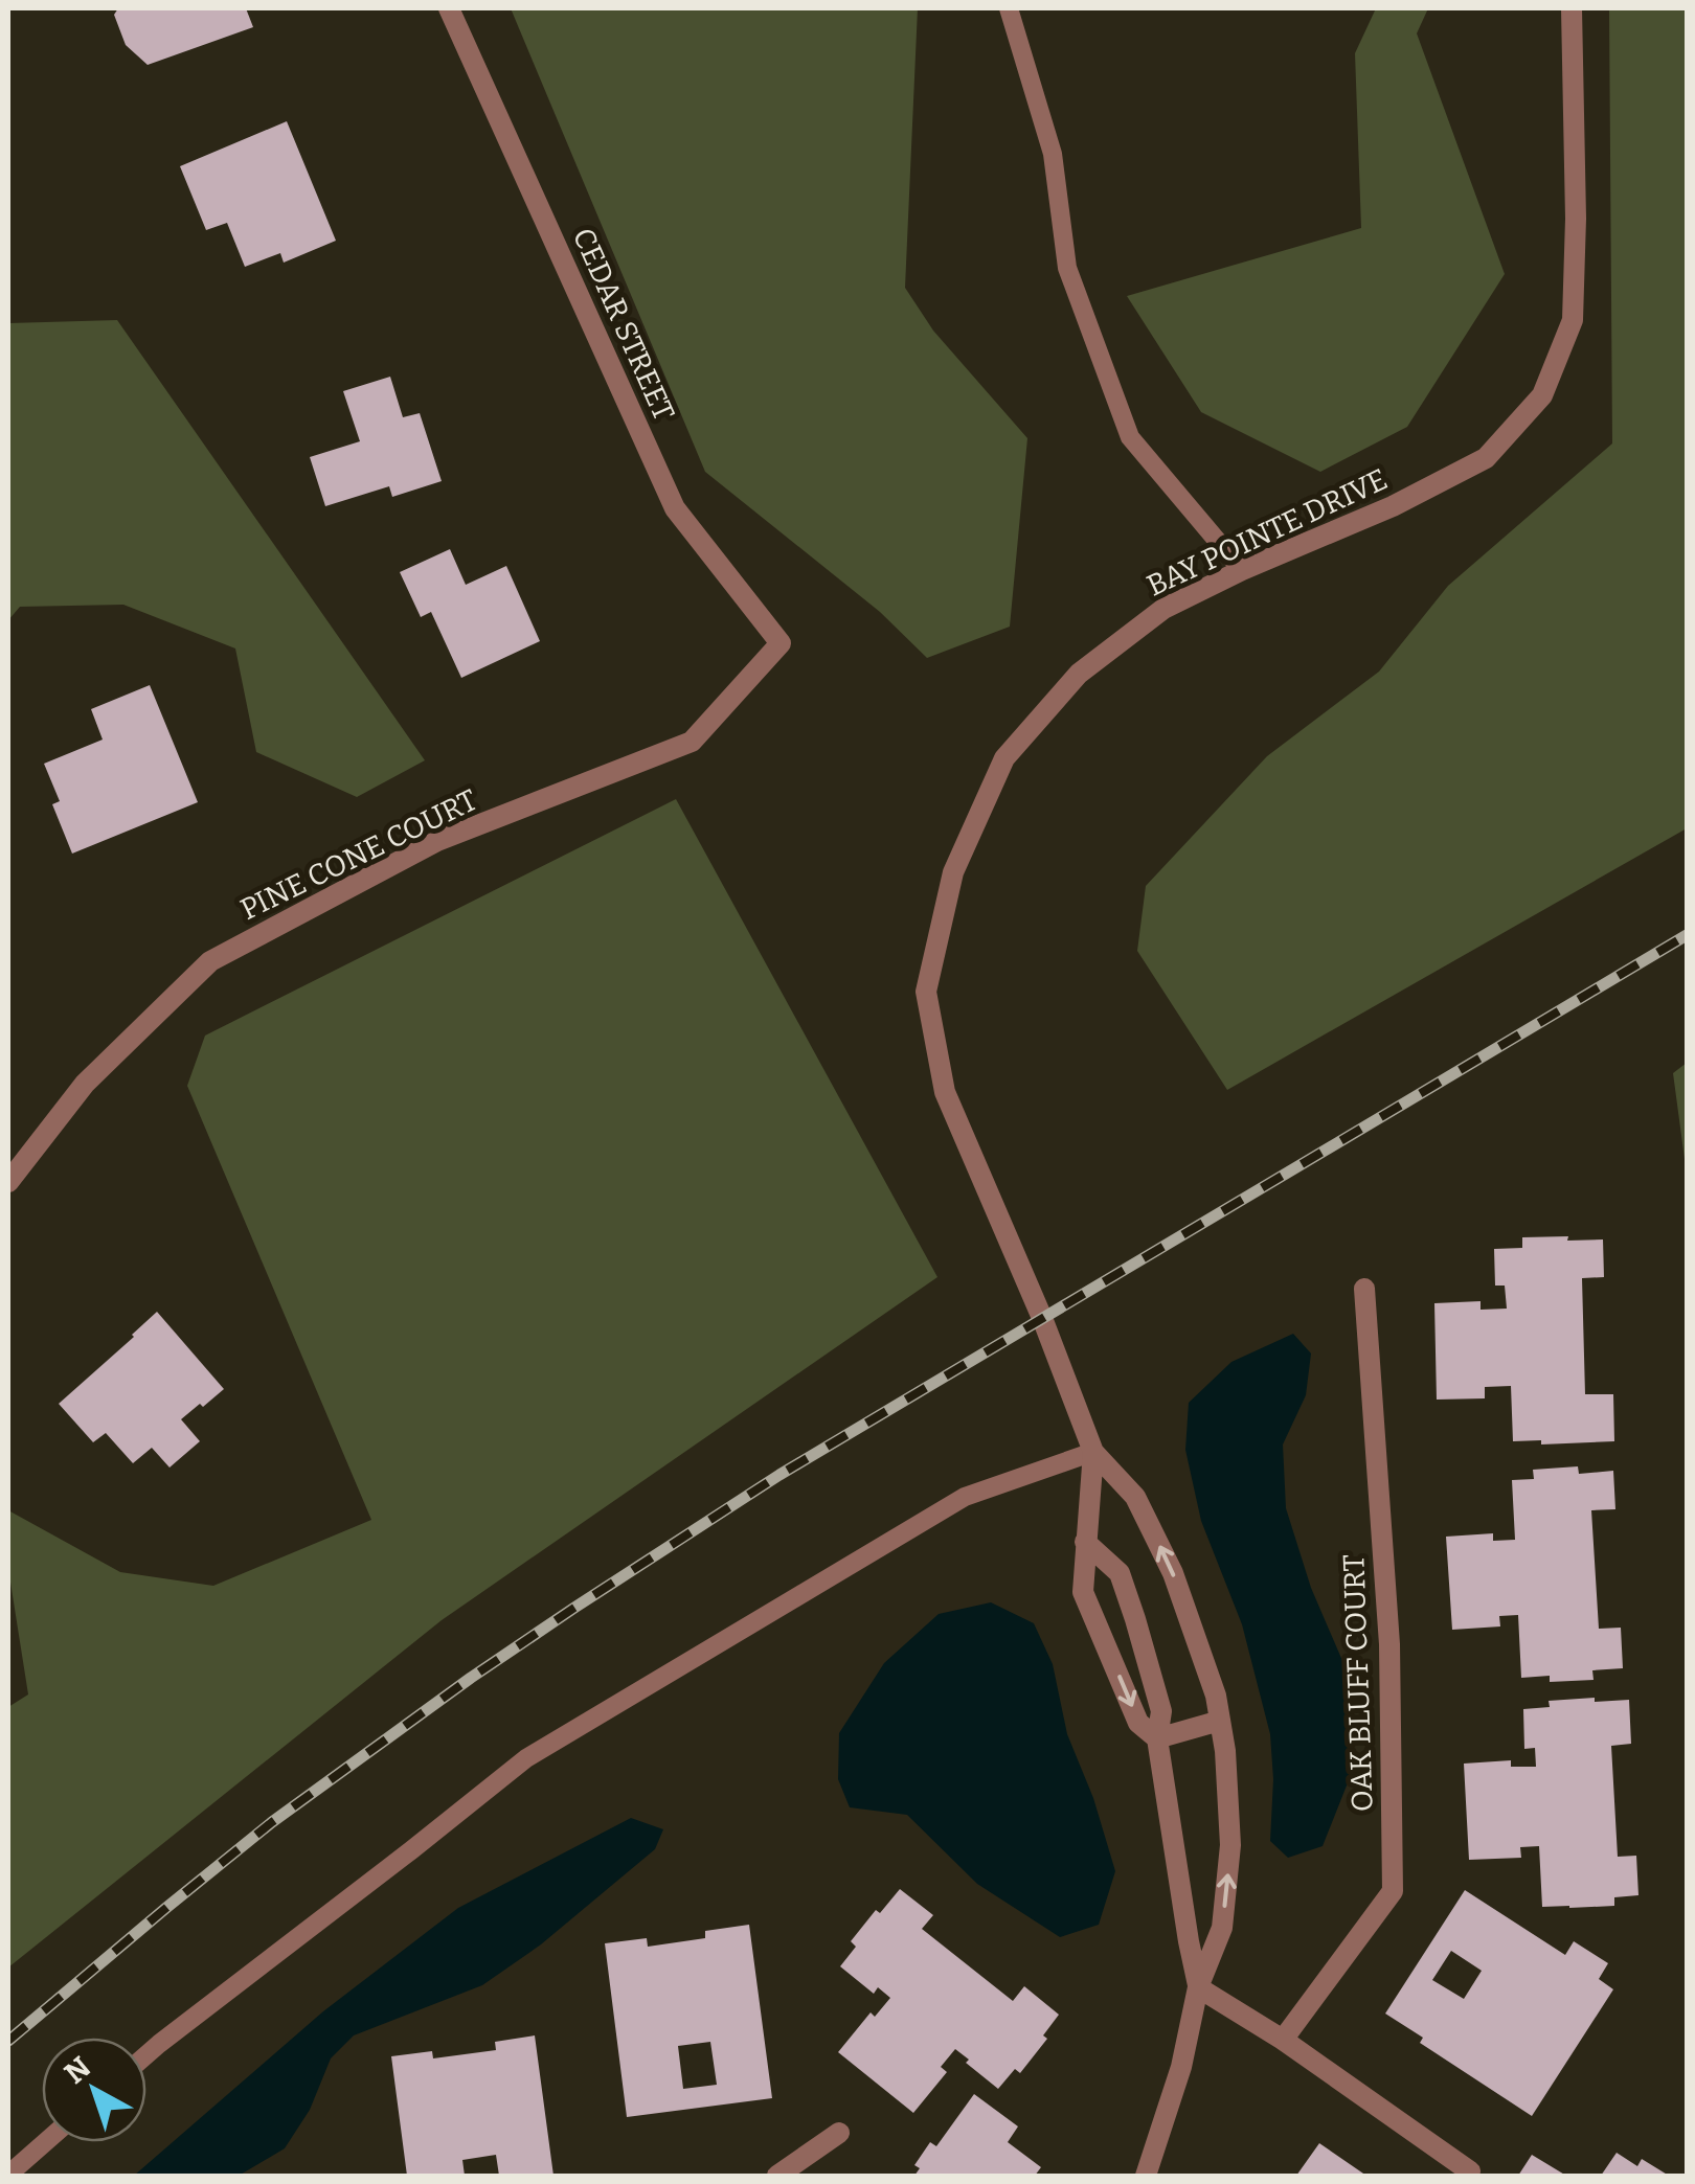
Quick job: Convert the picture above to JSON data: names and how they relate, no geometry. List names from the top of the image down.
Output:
{
  "streets": {
    "street": [
      "CEDAR STREET",
      "BAY POINTE DRIVE",
      "PINE CONE COURT",
      "OAK BLUFF COURT"
    ]
  },
  "crossings": [
    ["CEDAR STREET", "PINE CONE COURT"]
  ],
  "north": "top left"
}
